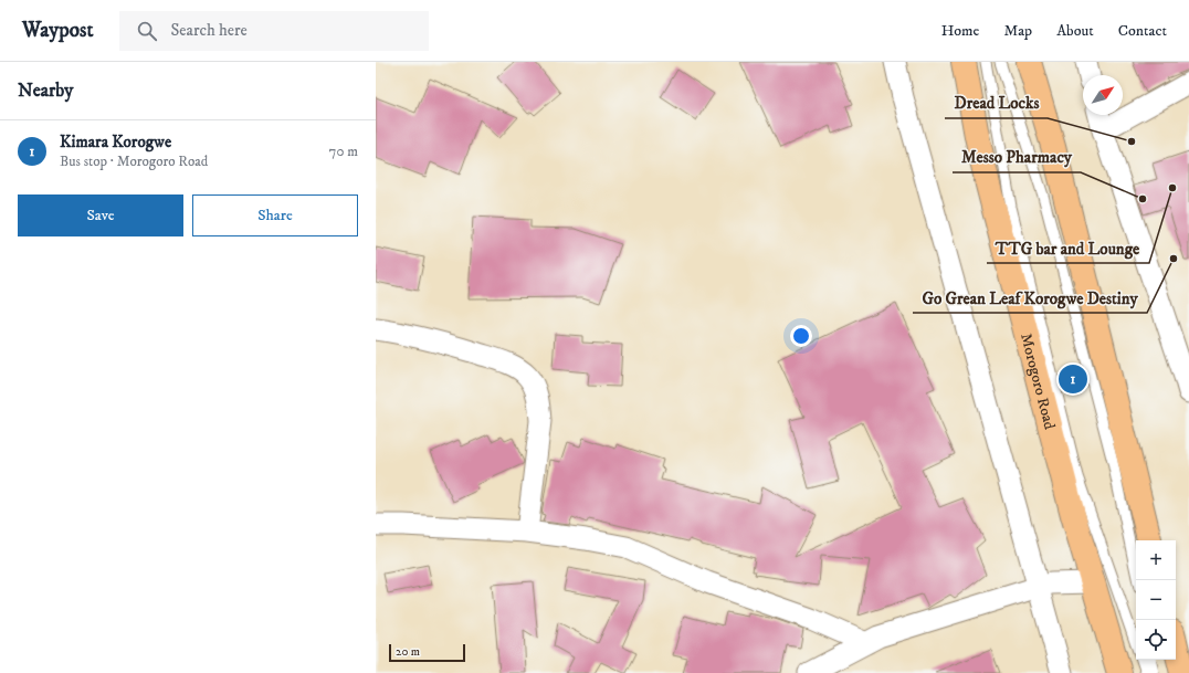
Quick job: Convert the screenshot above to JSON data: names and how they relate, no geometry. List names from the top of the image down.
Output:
{
  "streets": {
    "highway": ["Morogoro Road"]
  },
  "places": [
    "Dread Locks",
    "TTG bar and Lounge",
    "Messo Pharmacy",
    "Go Grean Leaf Korogwe Destiny"
  ],
  "scale_bar": "20 m",
  "north": "top right",
  "page": {
    "header": "Waypost",
    "search": "Search here",
    "nav": [
      "Home",
      "Map",
      "About",
      "Contact"
    ],
    "heading": "Nearby",
    "list": [
      {
        "mark": "1",
        "name": "Kimara Korogwe",
        "note": "Bus stop · Morogoro Road",
        "value": "70 m"
      }
    ],
    "buttons": ["Save", "Share"],
    "pins": "1",
    "map_buttons": ["+", "−"],
    "scale": "20 m"
  }
}
